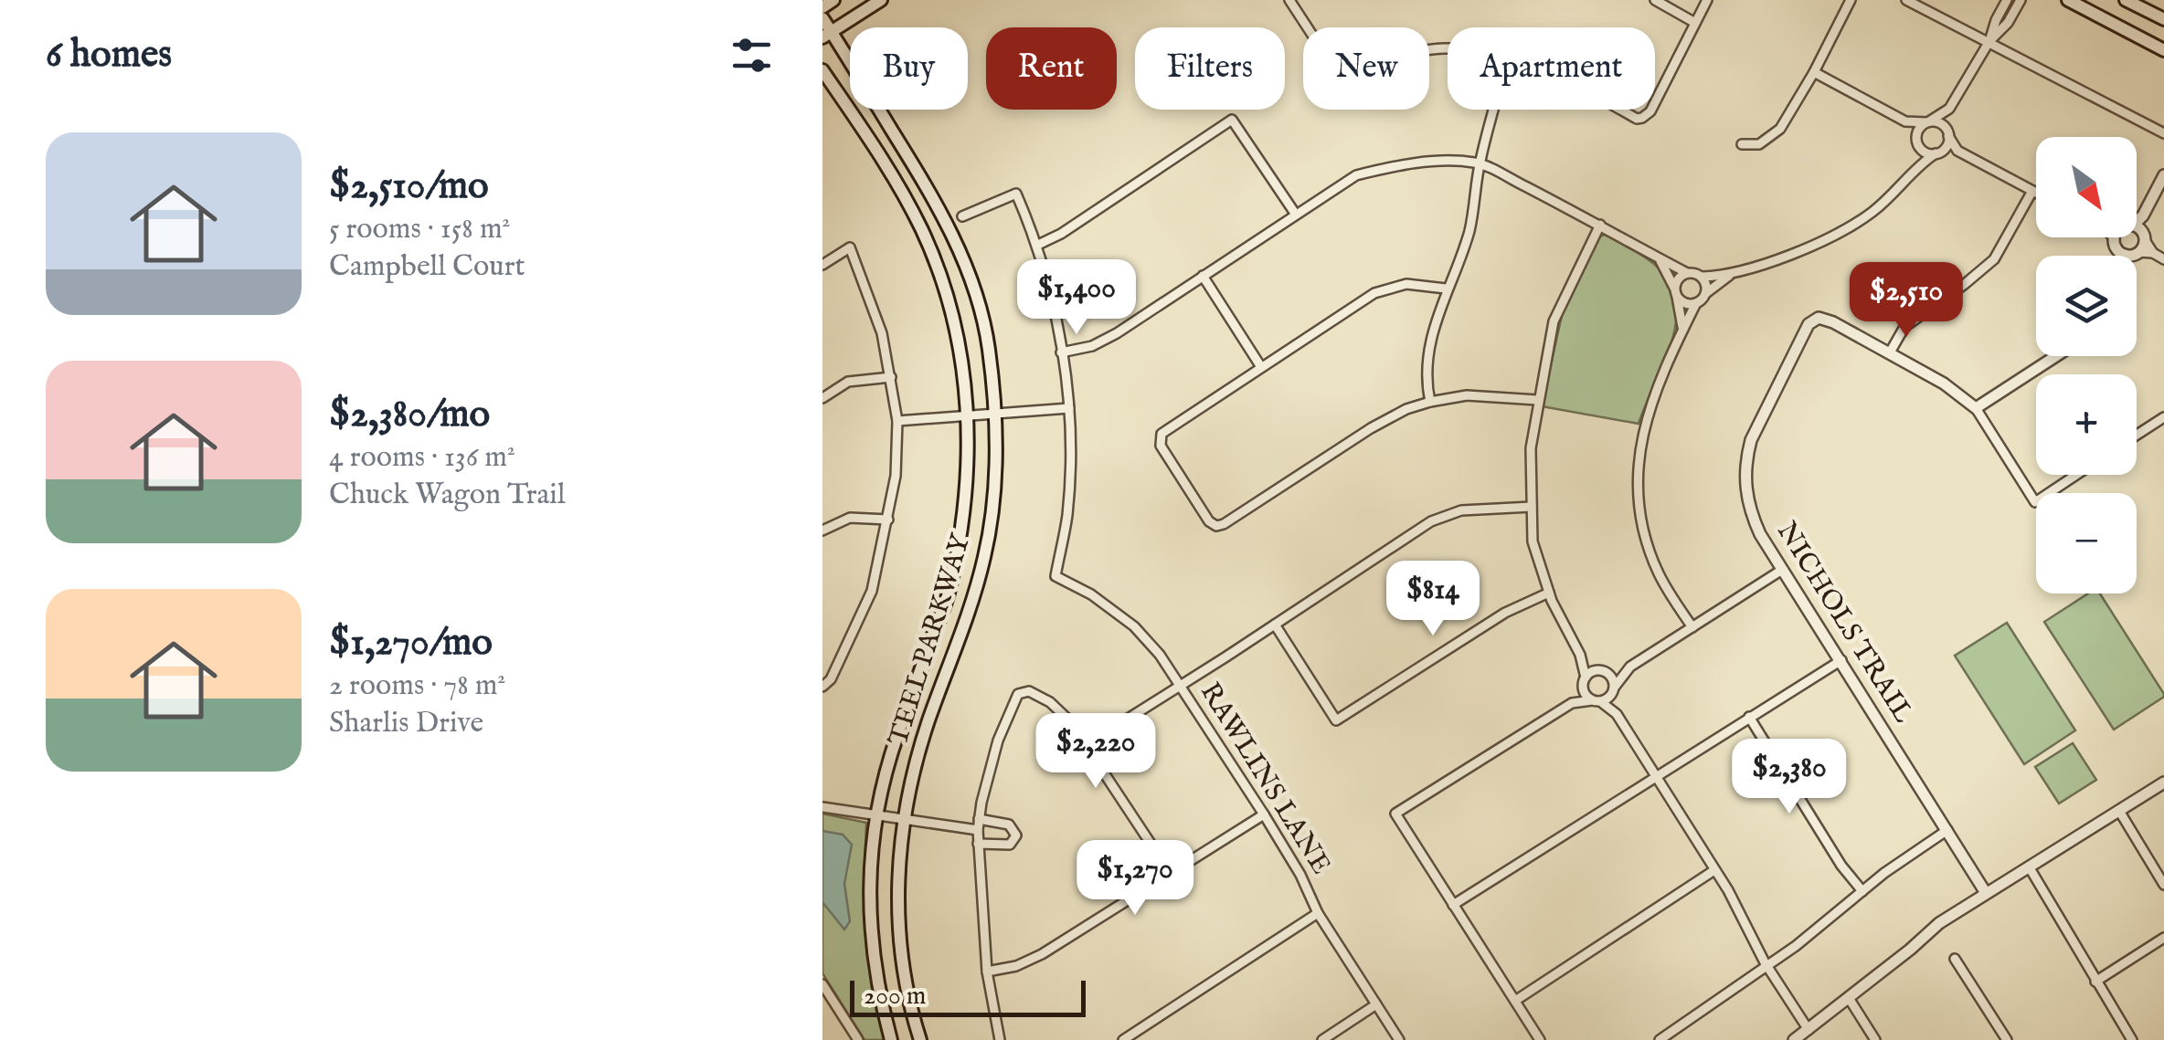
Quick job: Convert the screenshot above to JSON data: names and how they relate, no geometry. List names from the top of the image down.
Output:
{
  "streets": {
    "main road": ["TEEL PARKWAY"],
    "street": ["NICHOLS TRAIL", "RAWLINS LANE"]
  },
  "scale_bar": "200 m",
  "north": "bottom right",
  "page": {
    "heading": "6 homes",
    "chip": [
      "Buy",
      "Rent",
      "Filters",
      "New",
      "Apartment"
    ],
    "list": [
      {
        "name": "$2,510/mo",
        "note": "5 rooms · 158 m² · Campbell Court"
      },
      {
        "name": "$2,380/mo",
        "note": "4 rooms · 136 m² · Chuck Wagon Trail"
      },
      {
        "name": "$1,270/mo",
        "note": "2 rooms · 78 m² · Sharlis Drive"
      }
    ],
    "map_buttons": ["+", "−"],
    "price": [
      "$1,400",
      "$2,510",
      "$814",
      "$2,220",
      "$2,380",
      "$1,270"
    ],
    "scale": "200 m"
  }
}
